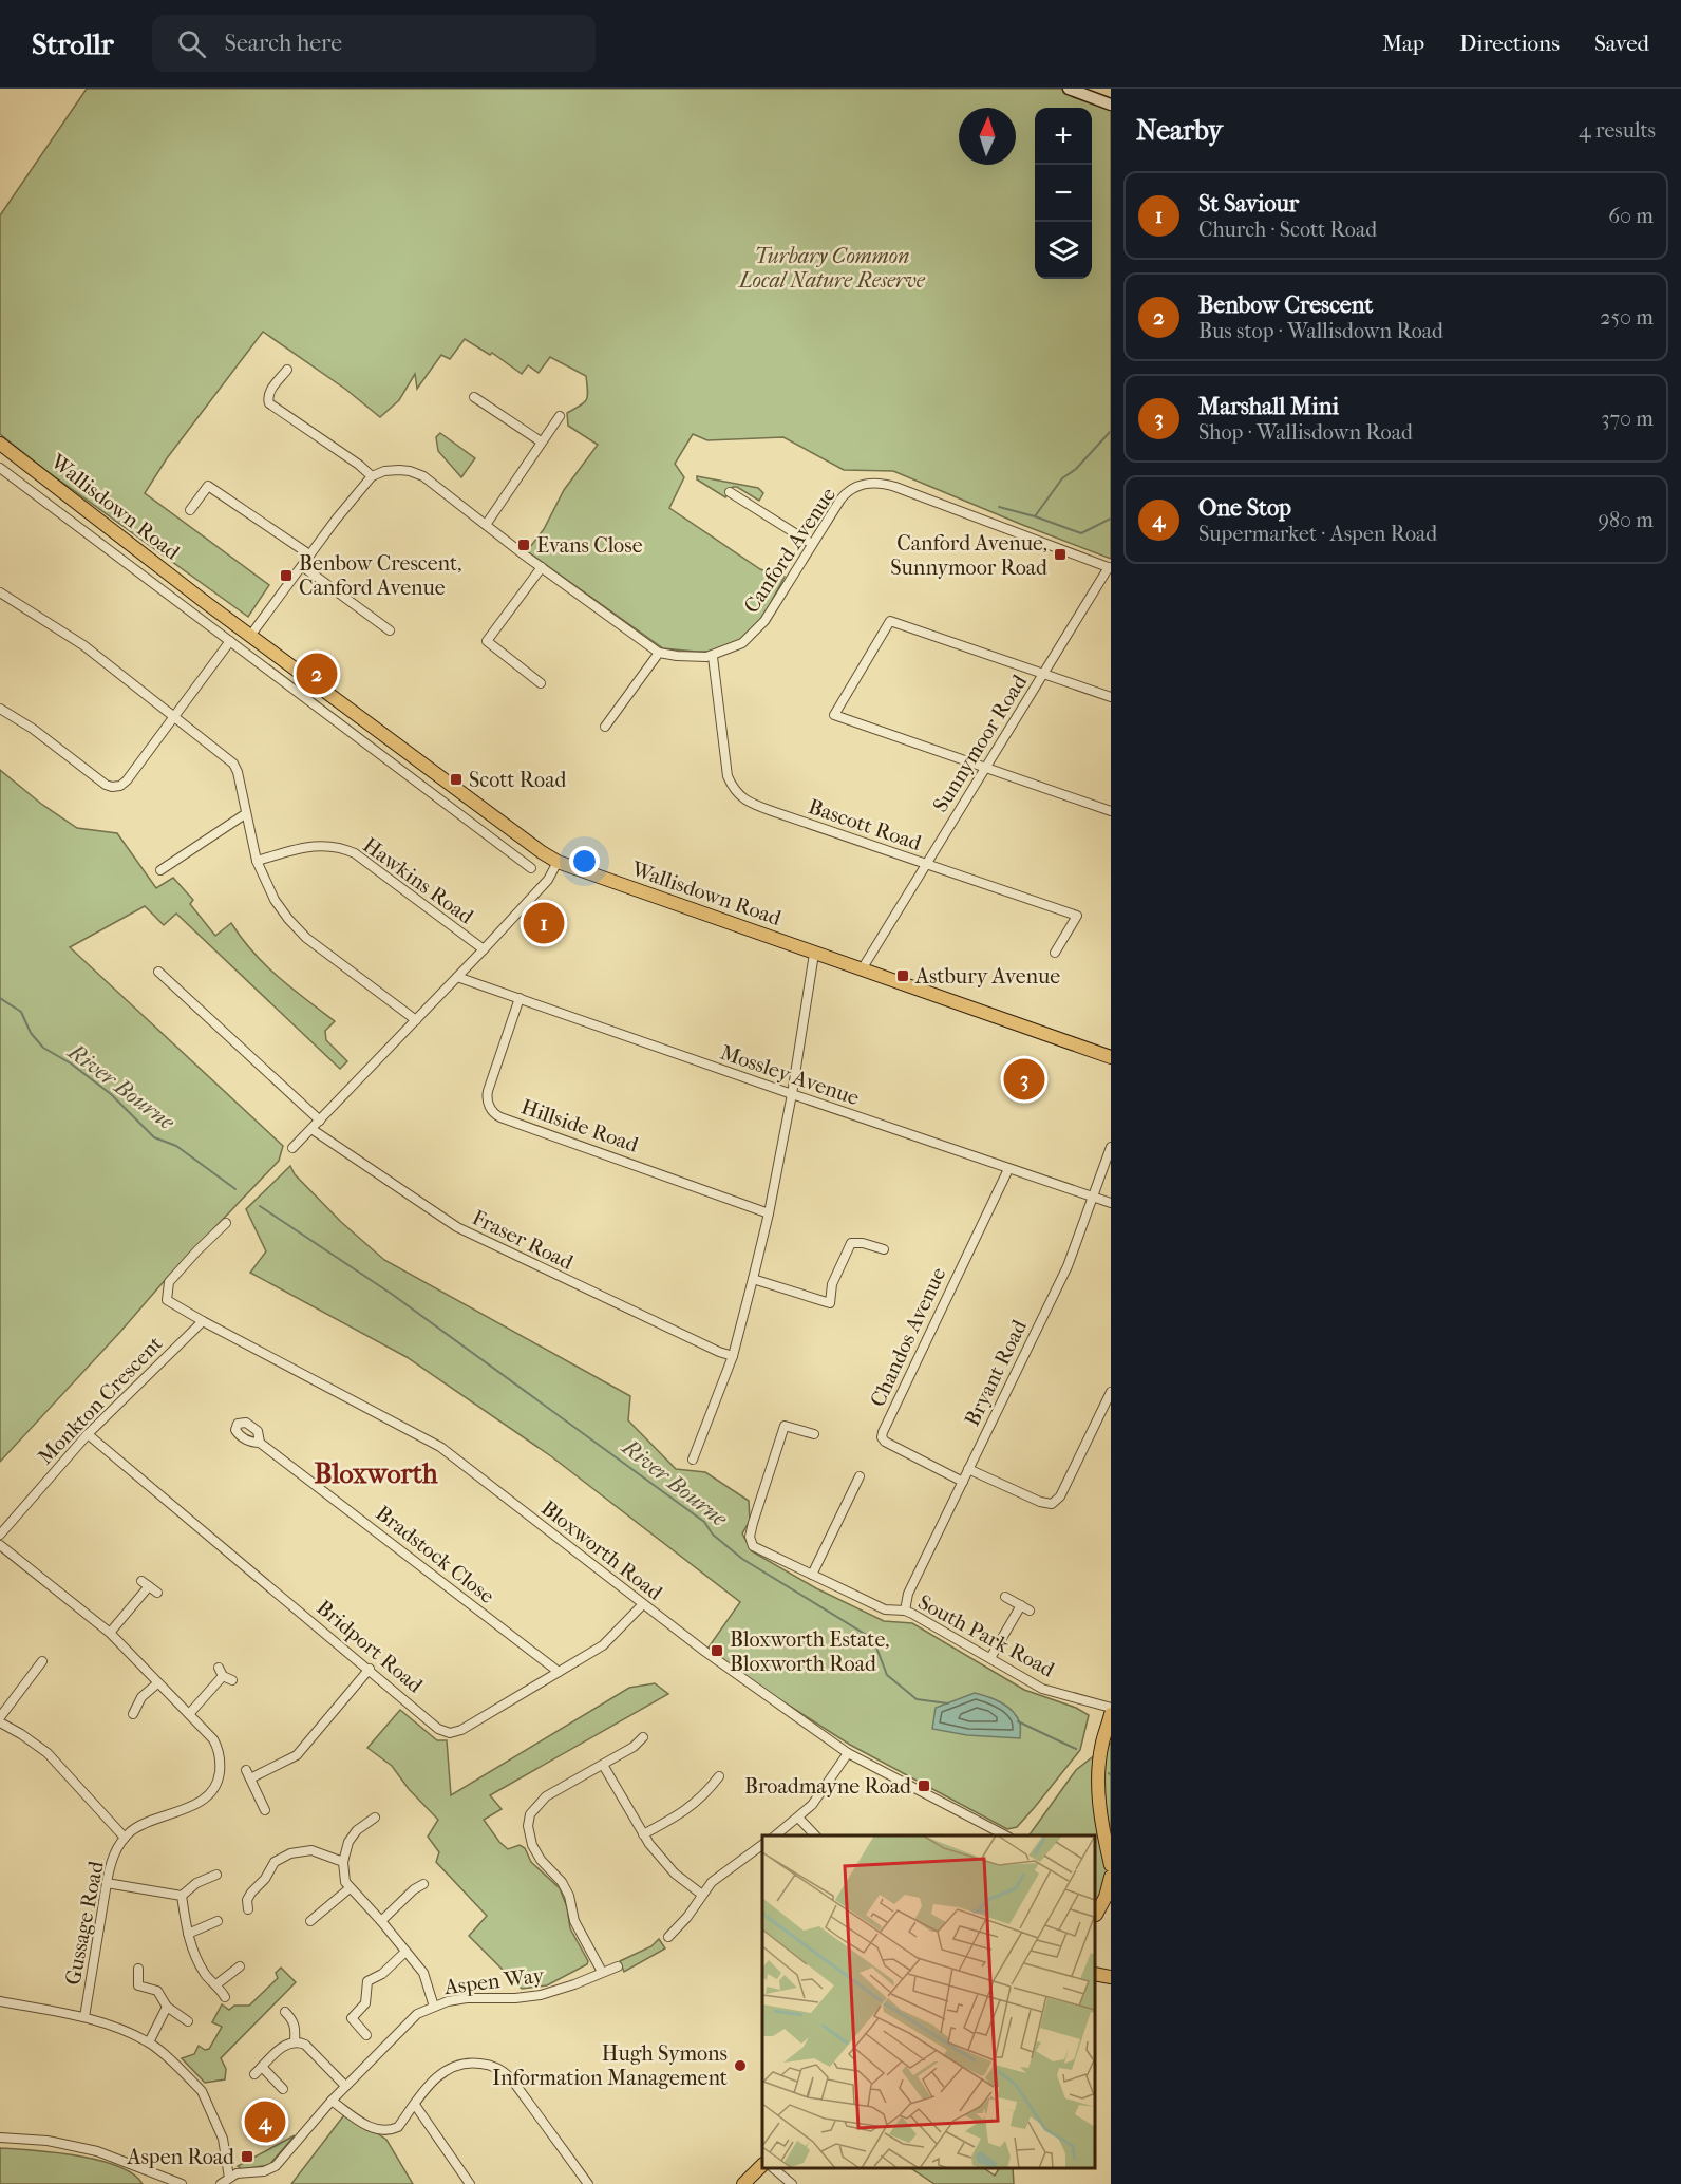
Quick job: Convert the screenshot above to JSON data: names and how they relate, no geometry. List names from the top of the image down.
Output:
{
  "streets": {
    "main road": ["Wallisdown Road"],
    "street": [
      "Canford Avenue",
      "Sunnymoor Road",
      "Bascott Road",
      "Hawkins Road",
      "Mossley Avenue",
      "Hillside Road",
      "Fraser Road",
      "Chandos Avenue",
      "Bryant Road",
      "Monkton Crescent",
      "Bloxworth Road",
      "Bradstock Close",
      "South Park Road",
      "Bridport Road",
      "Gussage Road",
      "Aspen Way"
    ]
  },
  "crossings": [
    ["Wallisdown Road", "Sunnymoor Road"],
    ["Canford Avenue", "Sunnymoor Road"],
    ["Canford Avenue", "Bascott Road"],
    ["Sunnymoor Road", "Bascott Road"],
    ["Mossley Avenue", "Hillside Road"],
    ["Mossley Avenue", "Chandos Avenue"],
    ["Mossley Avenue", "Bryant Road"],
    ["Chandos Avenue", "Bryant Road"],
    ["Bryant Road", "South Park Road"],
    ["Monkton Crescent", "Bloxworth Road"],
    ["Monkton Crescent", "Bridport Road"],
    ["Bloxworth Road", "Bridport Road"],
    ["Bradstock Close", "Bridport Road"]
  ],
  "districts": ["Bloxworth"],
  "water": ["River Bourne"],
  "parks": ["Turbary Common Local Nature Reserve"],
  "places": {
    "transit": [
      "Evans Close",
      "Canford Avenue, Sunnymoor Road",
      "Benbow Crescent, Canford Avenue",
      "Scott Road",
      "Astbury Avenue",
      "Bloxworth Estate, Bloxworth Road",
      "Broadmayne Road",
      "Aspen Road"
    ],
    "other": ["Hugh Symons Information Management"]
  },
  "north": "top",
  "page": {
    "header": "Strollr",
    "search": "Search here",
    "nav": ["Map", "Directions", "Saved"],
    "heading": ["Nearby", "4 results"],
    "map_buttons": ["+", "−"],
    "list": [
      {
        "mark": "1",
        "name": "St Saviour",
        "note": "Church · Scott Road",
        "value": "60 m"
      },
      {
        "mark": "2",
        "name": "Benbow Crescent",
        "note": "Bus stop · Wallisdown Road",
        "value": "250 m"
      },
      {
        "mark": "3",
        "name": "Marshall Mini",
        "note": "Shop · Wallisdown Road",
        "value": "370 m"
      },
      {
        "mark": "4",
        "name": "One Stop",
        "note": "Supermarket · Aspen Road",
        "value": "980 m"
      }
    ],
    "pins": [
      "2",
      "1",
      "3",
      "4"
    ]
  }
}
